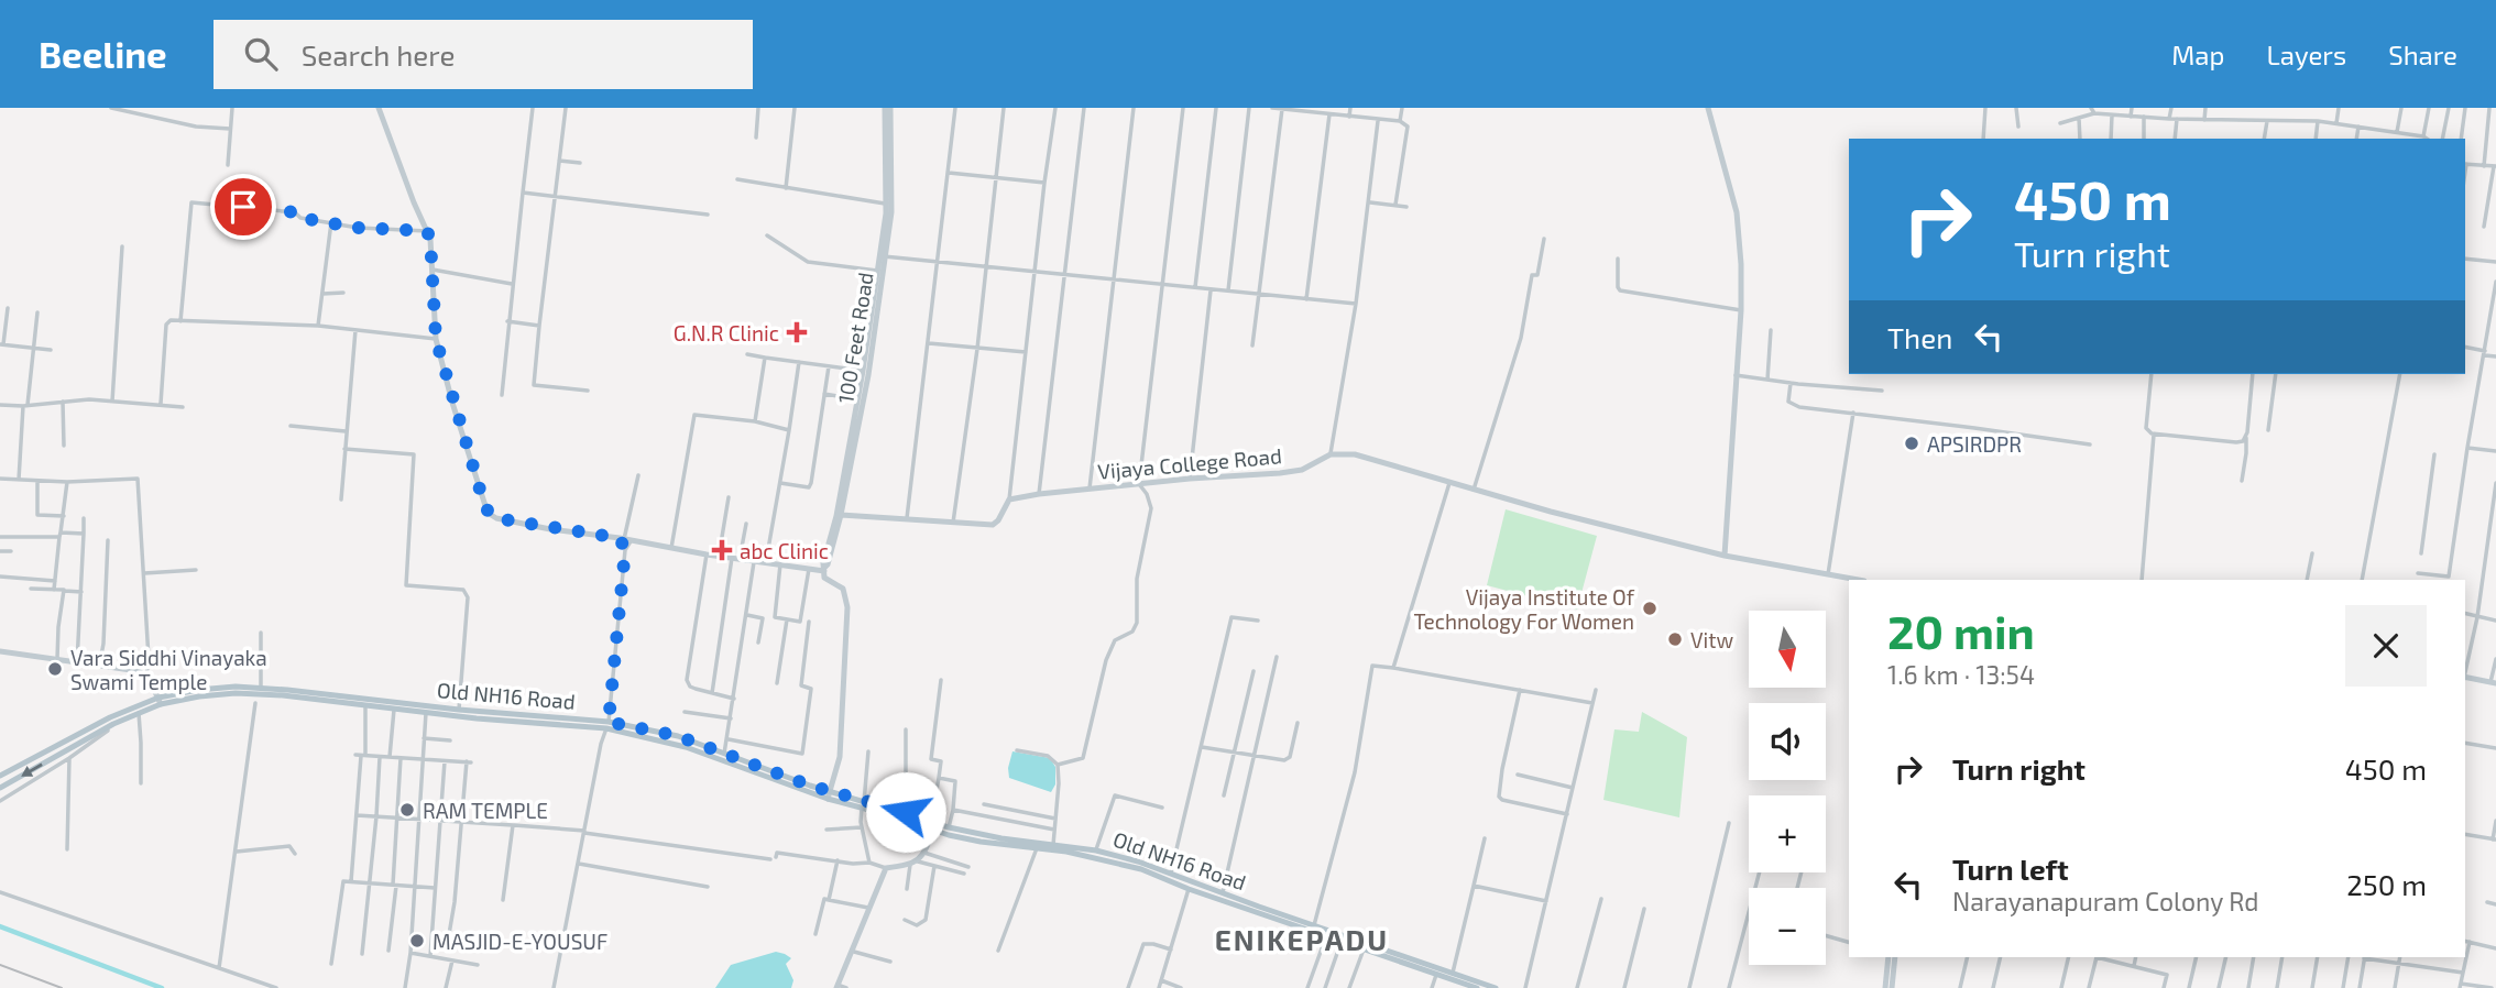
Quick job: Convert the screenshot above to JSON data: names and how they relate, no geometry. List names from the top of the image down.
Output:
{
  "streets": {
    "main road": ["Old NH16 Road"],
    "street": ["100 Feet Road", "Vijaya College Road"]
  },
  "districts": ["ENIKEPADU"],
  "places": {
    "health": ["G.N.R Clinic", "abc Clinic"],
    "other": [
      "APSIRDPR",
      "Vijaya Institute Of Technology For Women",
      "Vitw",
      "Vara Siddhi Vinayaka Swami Temple",
      "RAM TEMPLE",
      "MASJID-E-YOUSUF"
    ]
  },
  "north": "bottom",
  "page": {
    "header": "Beeline",
    "search": "Search here",
    "nav": ["Map", "Layers", "Share"],
    "turn": ["450 m", "Turn right"],
    "then": "Then",
    "heading": ["20 min", "1.6 km · 13:54"],
    "map_buttons": ["+", "−"],
    "list": [
      {
        "name": "Turn right",
        "value": "450 m"
      },
      {
        "name": "Turn left",
        "note": "Narayanapuram Colony Rd",
        "value": "250 m"
      }
    ]
  }
}
